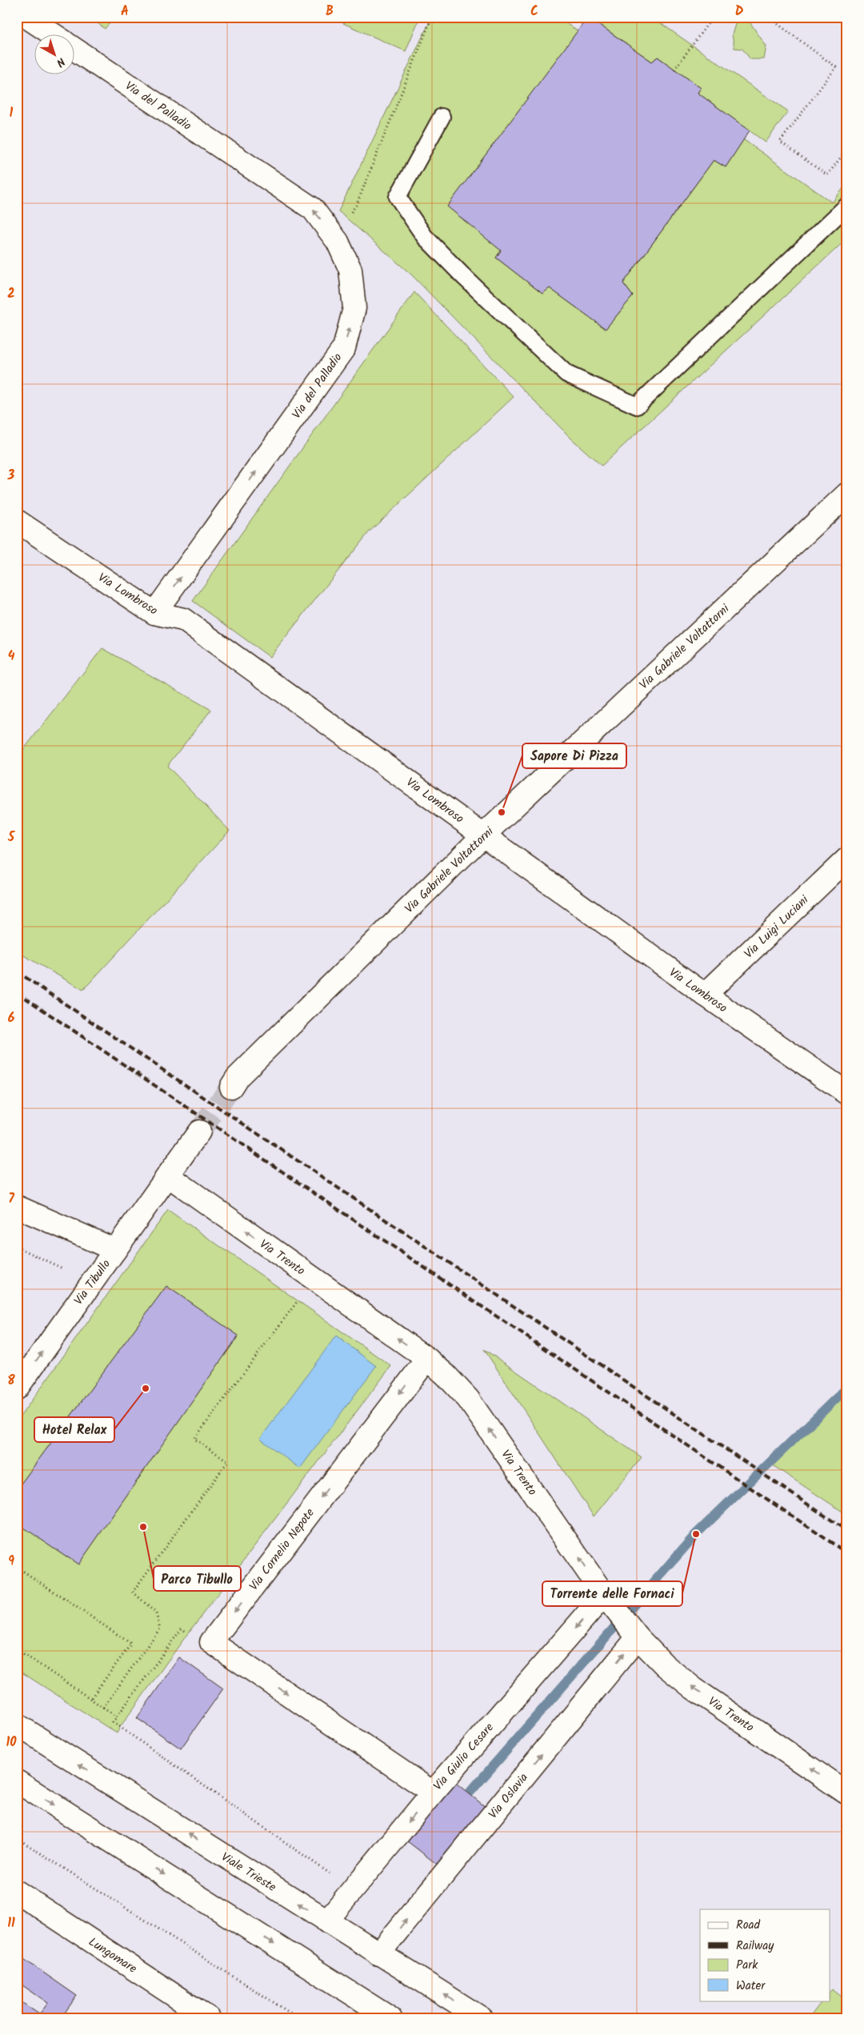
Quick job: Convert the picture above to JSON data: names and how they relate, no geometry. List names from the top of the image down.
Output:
{
  "streets": {
    "street": [
      "Via del Palladio",
      "Via Lombroso",
      "Via Gabriele Voltattorni",
      "Via Luigi Luciani",
      "Via Trento",
      "Via Tibullo",
      "Via Cornelio Nepote",
      "Via Giulio Cesare",
      "Via Oslavia",
      "Viale Trieste",
      "Lungomare"
    ]
  },
  "crossings": [
    ["Via del Palladio", "Via Lombroso"],
    ["Via Lombroso", "Via Gabriele Voltattorni"],
    ["Via Lombroso", "Via Luigi Luciani"],
    ["Via Trento", "Via Tibullo"],
    ["Via Trento", "Via Cornelio Nepote"],
    ["Via Trento", "Via Giulio Cesare"],
    ["Via Trento", "Via Oslavia"],
    ["Via Giulio Cesare", "Viale Trieste"],
    ["Via Oslavia", "Viale Trieste"]
  ],
  "one_way": [
    "Via Trento",
    "Via Tibullo",
    "Via Cornelio Nepote",
    "Via Giulio Cesare",
    "Via Oslavia"
  ],
  "places": [
    "Sapore Di Pizza",
    "Hotel Relax",
    "Parco Tibullo",
    "Torrente delle Fornaci"
  ],
  "legend": [
    "Road",
    "Railway",
    "Park",
    "Water"
  ],
  "north": "bottom right",
  "grid": {
    "columns": [
      "A",
      "B",
      "C",
      "D"
    ],
    "rows": [
      "1",
      "2",
      "3",
      "4",
      "5",
      "6",
      "7",
      "8",
      "9",
      "10",
      "11"
    ]
  }
}
